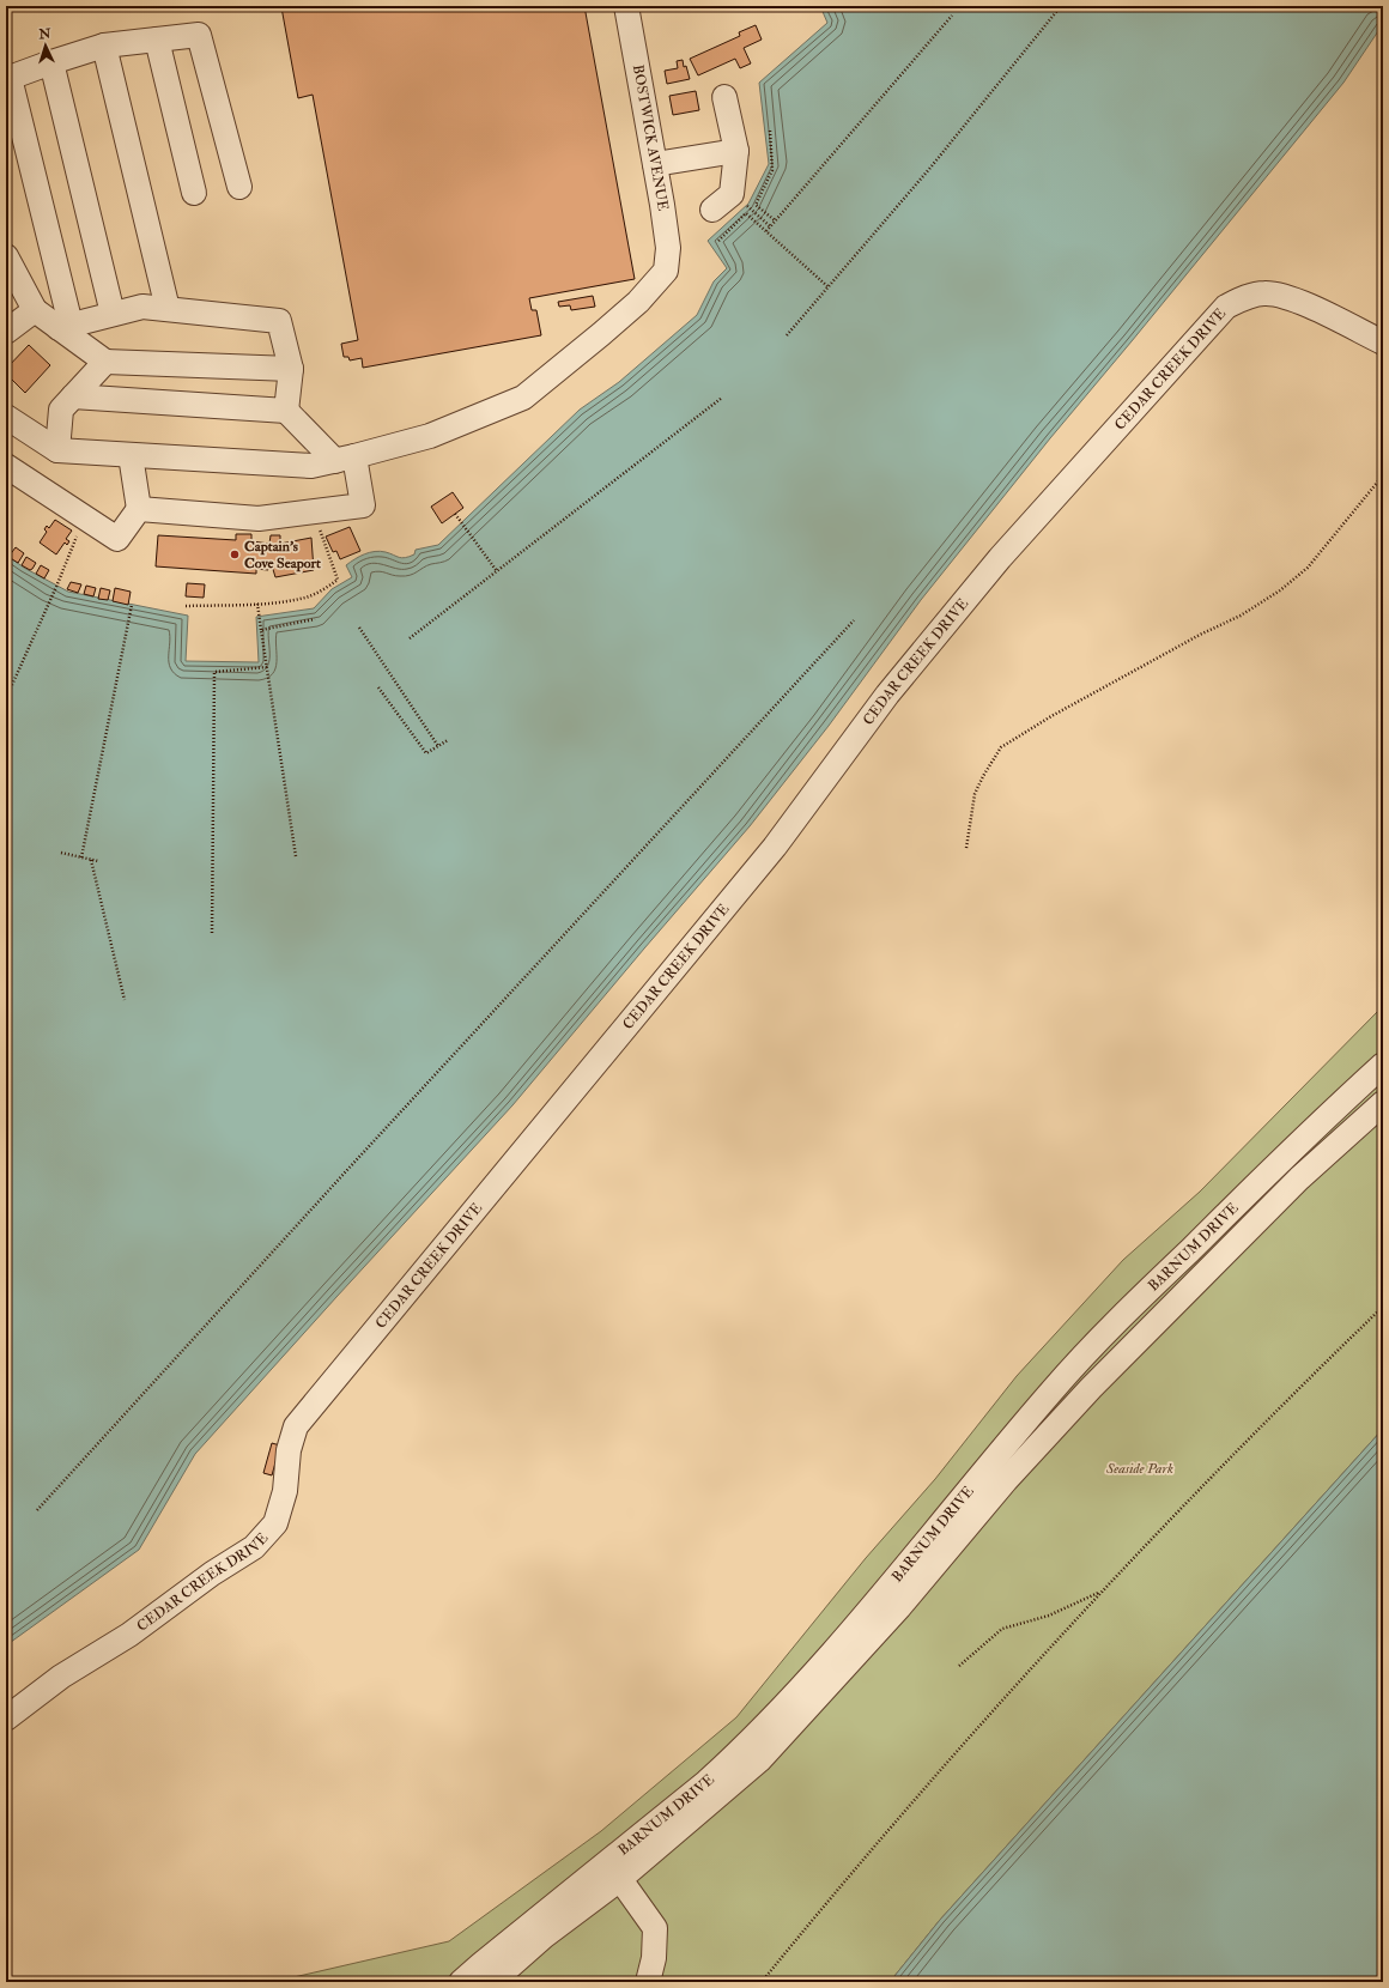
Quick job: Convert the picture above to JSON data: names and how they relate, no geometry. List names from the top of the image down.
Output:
{
  "streets": {
    "street": ["BOSTWICK AVENUE", "CEDAR CREEK DRIVE", "BARNUM DRIVE"]
  },
  "parks": ["Seaside Park"],
  "places": ["Captain's Cove Seaport"],
  "north": "top"
}
